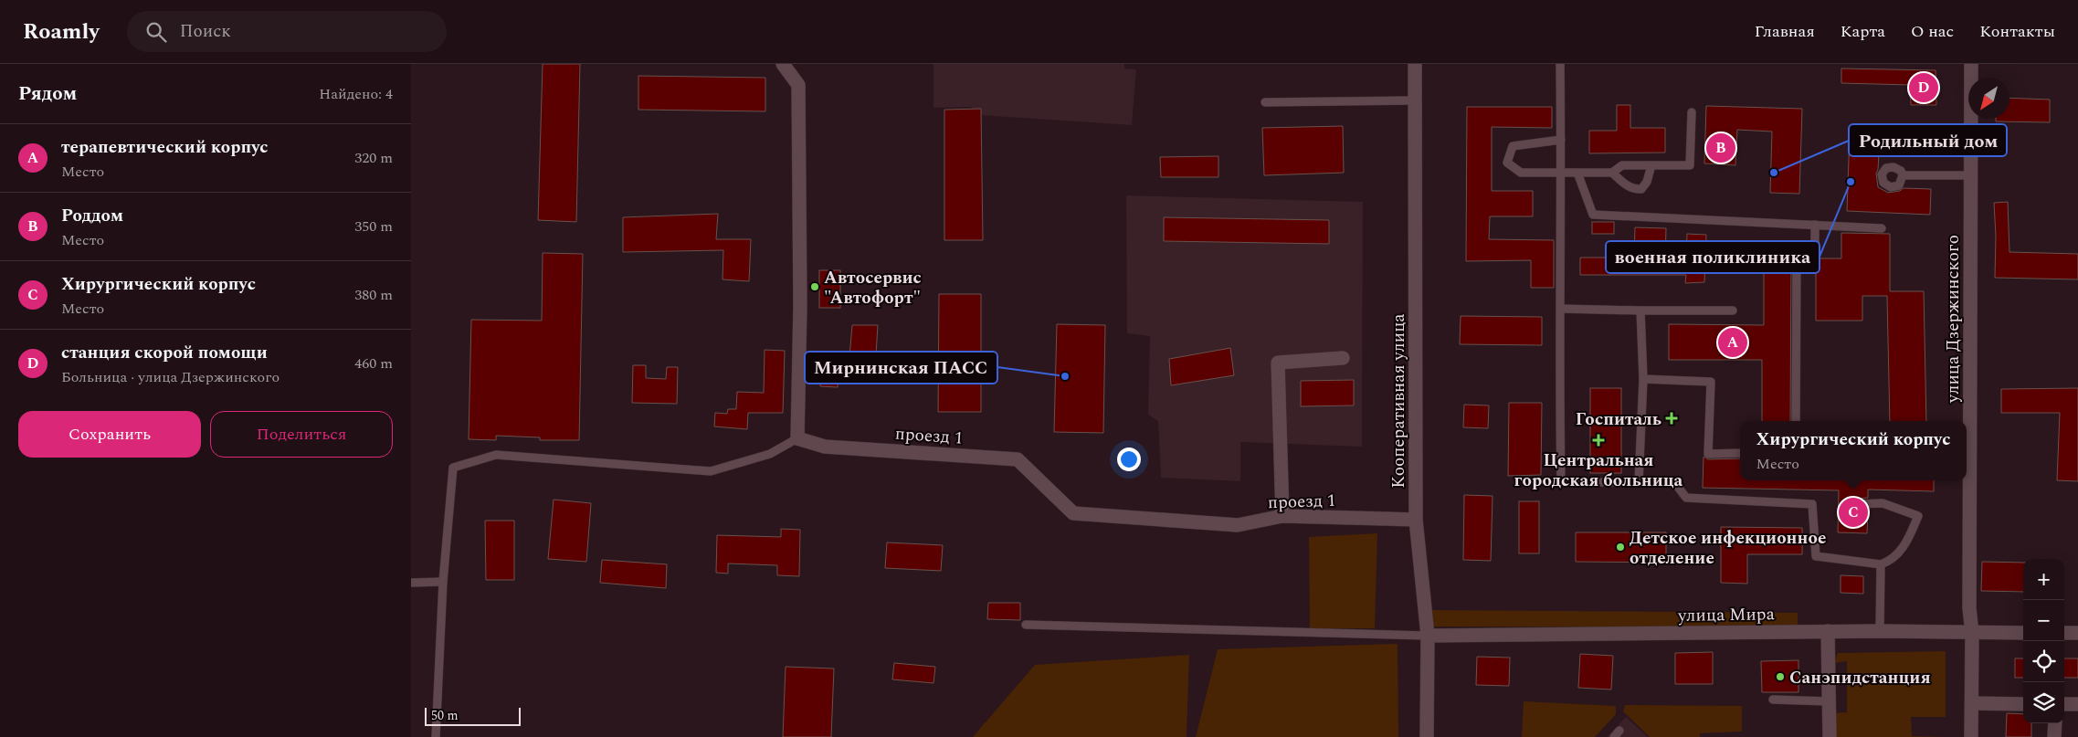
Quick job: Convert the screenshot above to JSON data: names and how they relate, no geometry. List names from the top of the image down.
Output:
{
  "streets": {
    "street": [
      "улица Дзержинского",
      "Кооперативная улица",
      "проезд 1",
      "улица Мира"
    ]
  },
  "crossings": [
    ["улица Дзержинского", "улица Мира"],
    ["Кооперативная улица", "проезд 1"],
    ["Кооперативная улица", "улица Мира"]
  ],
  "places": {
    "other": [
      "Родильный дом",
      "военная поликлиника",
      "Автосервис \"Автофорт\"",
      "Мирнинская ПАСС",
      "Детское инфекционное отделение",
      "Санэпидстанция"
    ],
    "health": ["Госпиталь", "Центральная городская больница"]
  },
  "scale_bar": "50 m",
  "north": "bottom left",
  "page": {
    "header": "Roamly",
    "search": "Поиск",
    "nav": [
      "Главная",
      "Карта",
      "О нас",
      "Контакты"
    ],
    "heading": ["Рядом", "Найдено: 4"],
    "pins": [
      "D",
      "B",
      "A",
      "C"
    ],
    "list": [
      {
        "mark": "A",
        "name": "терапевтический корпус",
        "note": "Место",
        "value": "320 m"
      },
      {
        "mark": "B",
        "name": "Роддом",
        "note": "Место",
        "value": "350 m"
      },
      {
        "mark": "C",
        "name": "Хирургический корпус",
        "note": "Место",
        "value": "380 m"
      },
      {
        "mark": "D",
        "name": "станция скорой помощи",
        "note": "Больница · улица Дзержинского",
        "value": "460 m"
      }
    ],
    "buttons": ["Сохранить", "Поделиться"],
    "popup": ["Хирургический корпус", "Место"],
    "map_buttons": ["+", "−"],
    "scale": "50 m"
  }
}
